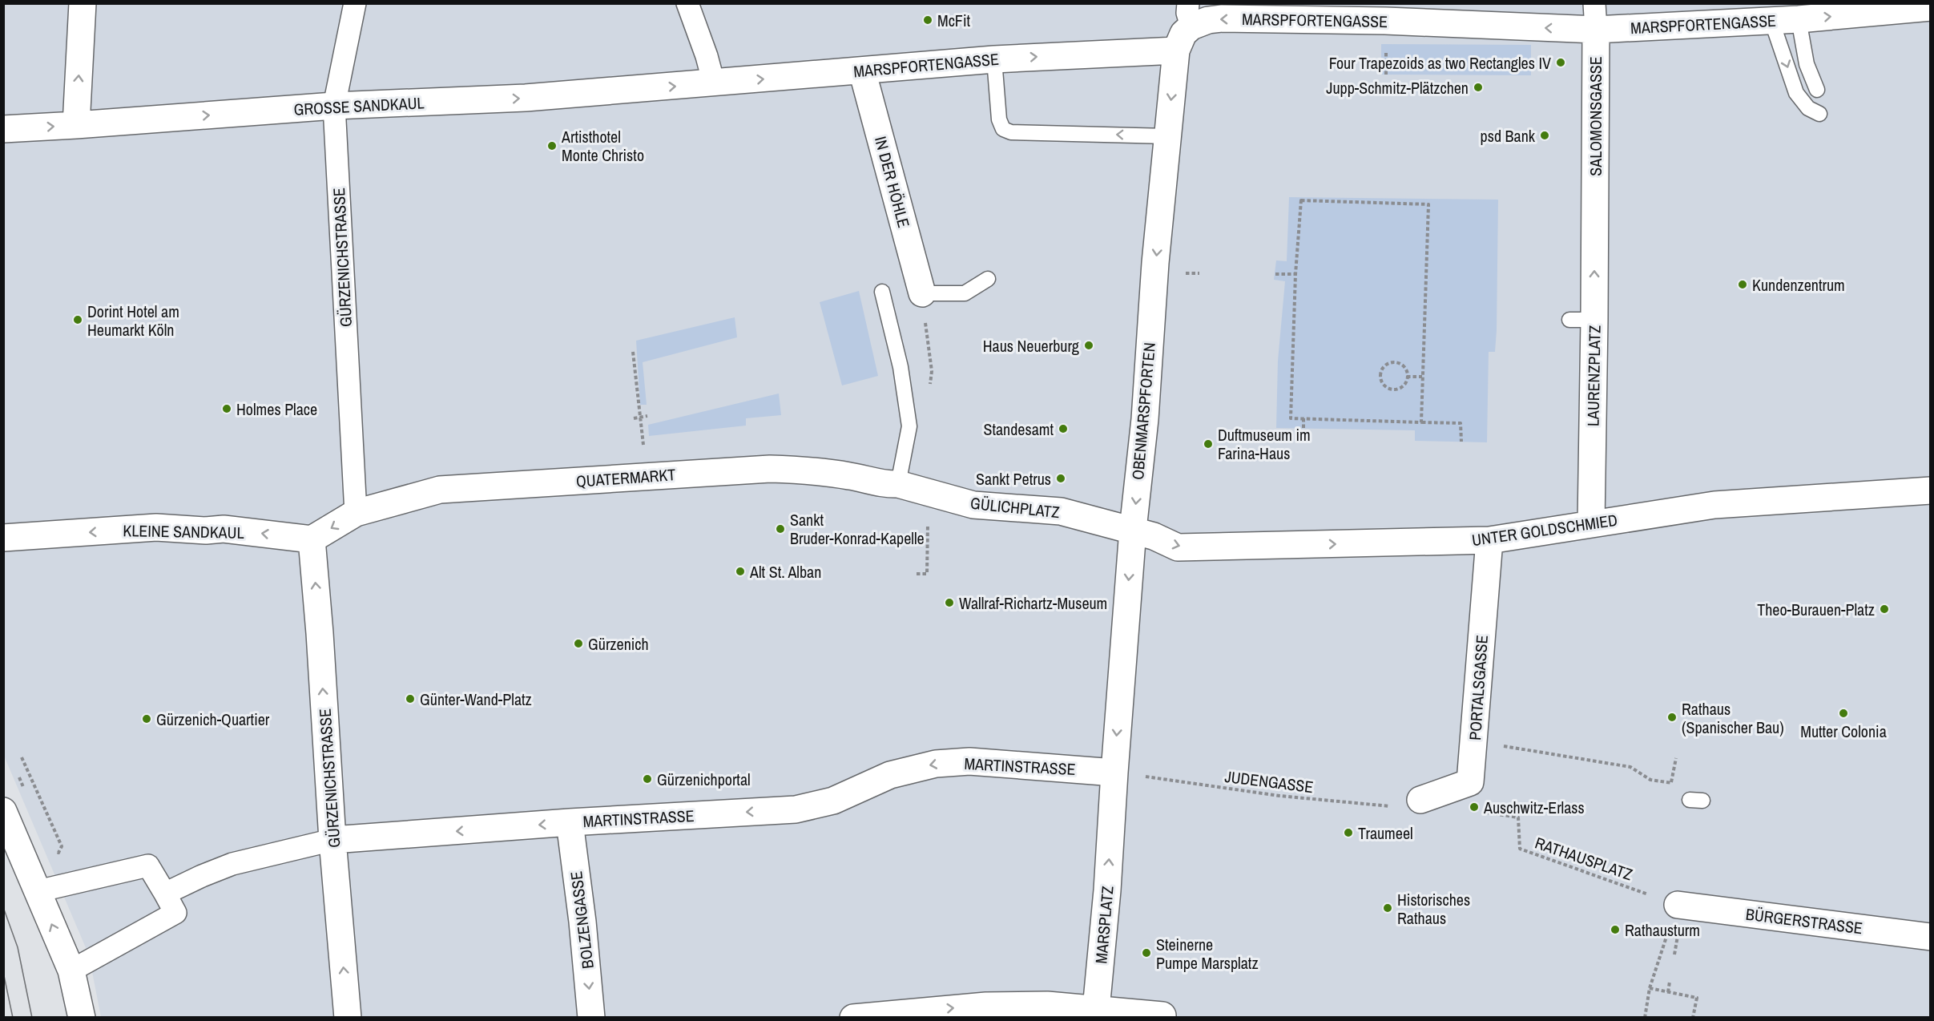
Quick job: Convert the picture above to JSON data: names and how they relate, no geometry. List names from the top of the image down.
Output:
{
  "streets": {
    "street": [
      "MARSPFORTENGASSE",
      "GROSSE SANDKAUL",
      "SALOMONSGASSE",
      "IN DER HÖHLE",
      "GÜRZENICHSTRASSE",
      "LAURENZPLATZ",
      "OBENMARSPFORTEN",
      "QUATERMARKT",
      "GÜLICHPLATZ",
      "UNTER GOLDSCHMIED",
      "KLEINE SANDKAUL",
      "PORTALSGASSE",
      "MARTINSTRASSE",
      "BOLZENGASSE",
      "BÜRGERSTRASSE",
      "MARSPLATZ"
    ],
    "path": ["JUDENGASSE", "RATHAUSPLATZ"]
  },
  "crossings": [
    ["MARSPFORTENGASSE", "GROSSE SANDKAUL"],
    ["MARSPFORTENGASSE", "SALOMONSGASSE"],
    ["MARSPFORTENGASSE", "IN DER HÖHLE"],
    ["MARSPFORTENGASSE", "OBENMARSPFORTEN"],
    ["GROSSE SANDKAUL", "GÜRZENICHSTRASSE"],
    ["SALOMONSGASSE", "LAURENZPLATZ"],
    ["GÜRZENICHSTRASSE", "QUATERMARKT"],
    ["GÜRZENICHSTRASSE", "KLEINE SANDKAUL"],
    ["GÜRZENICHSTRASSE", "MARTINSTRASSE"],
    ["LAURENZPLATZ", "UNTER GOLDSCHMIED"],
    ["OBENMARSPFORTEN", "GÜLICHPLATZ"],
    ["OBENMARSPFORTEN", "UNTER GOLDSCHMIED"],
    ["OBENMARSPFORTEN", "MARTINSTRASSE"],
    ["OBENMARSPFORTEN", "JUDENGASSE"],
    ["OBENMARSPFORTEN", "MARSPLATZ"],
    ["QUATERMARKT", "GÜLICHPLATZ"],
    ["GÜLICHPLATZ", "UNTER GOLDSCHMIED"],
    ["UNTER GOLDSCHMIED", "PORTALSGASSE"],
    ["PORTALSGASSE", "JUDENGASSE"],
    ["MARTINSTRASSE", "JUDENGASSE"],
    ["MARTINSTRASSE", "BOLZENGASSE"],
    ["MARTINSTRASSE", "MARSPLATZ"],
    ["JUDENGASSE", "MARSPLATZ"],
    ["RATHAUSPLATZ", "BÜRGERSTRASSE"]
  ],
  "one_way": [
    "GROSSE SANDKAUL",
    "GÜRZENICHSTRASSE",
    "LAURENZPLATZ",
    "OBENMARSPFORTEN",
    "UNTER GOLDSCHMIED",
    "KLEINE SANDKAUL",
    "MARTINSTRASSE",
    "BOLZENGASSE",
    "MARSPLATZ"
  ],
  "places": [
    "McFit",
    "Four Trapezoids as two Rectangles IV",
    "Jupp-Schmitz-Plätzchen",
    "psd Bank",
    "Artisthotel Monte Christo",
    "Kundenzentrum",
    "Dorint Hotel am Heumarkt Köln",
    "Haus Neuerburg",
    "Holmes Place",
    "Standesamt",
    "Duftmuseum im Farina-Haus",
    "Sankt Petrus",
    "Sankt Bruder-Konrad-Kapelle",
    "Alt St. Alban",
    "Wallraf-Richartz-Museum",
    "Theo-Burauen-Platz",
    "Gürzenich",
    "Günter-Wand-Platz",
    "Mutter Colonia",
    "Rathaus (Spanischer Bau)",
    "Gürzenich-Quartier",
    "Gürzenichportal",
    "Auschwitz-Erlass",
    "Traumeel",
    "Historisches Rathaus",
    "Rathausturm",
    "Steinerne Pumpe Marsplatz"
  ]
}
